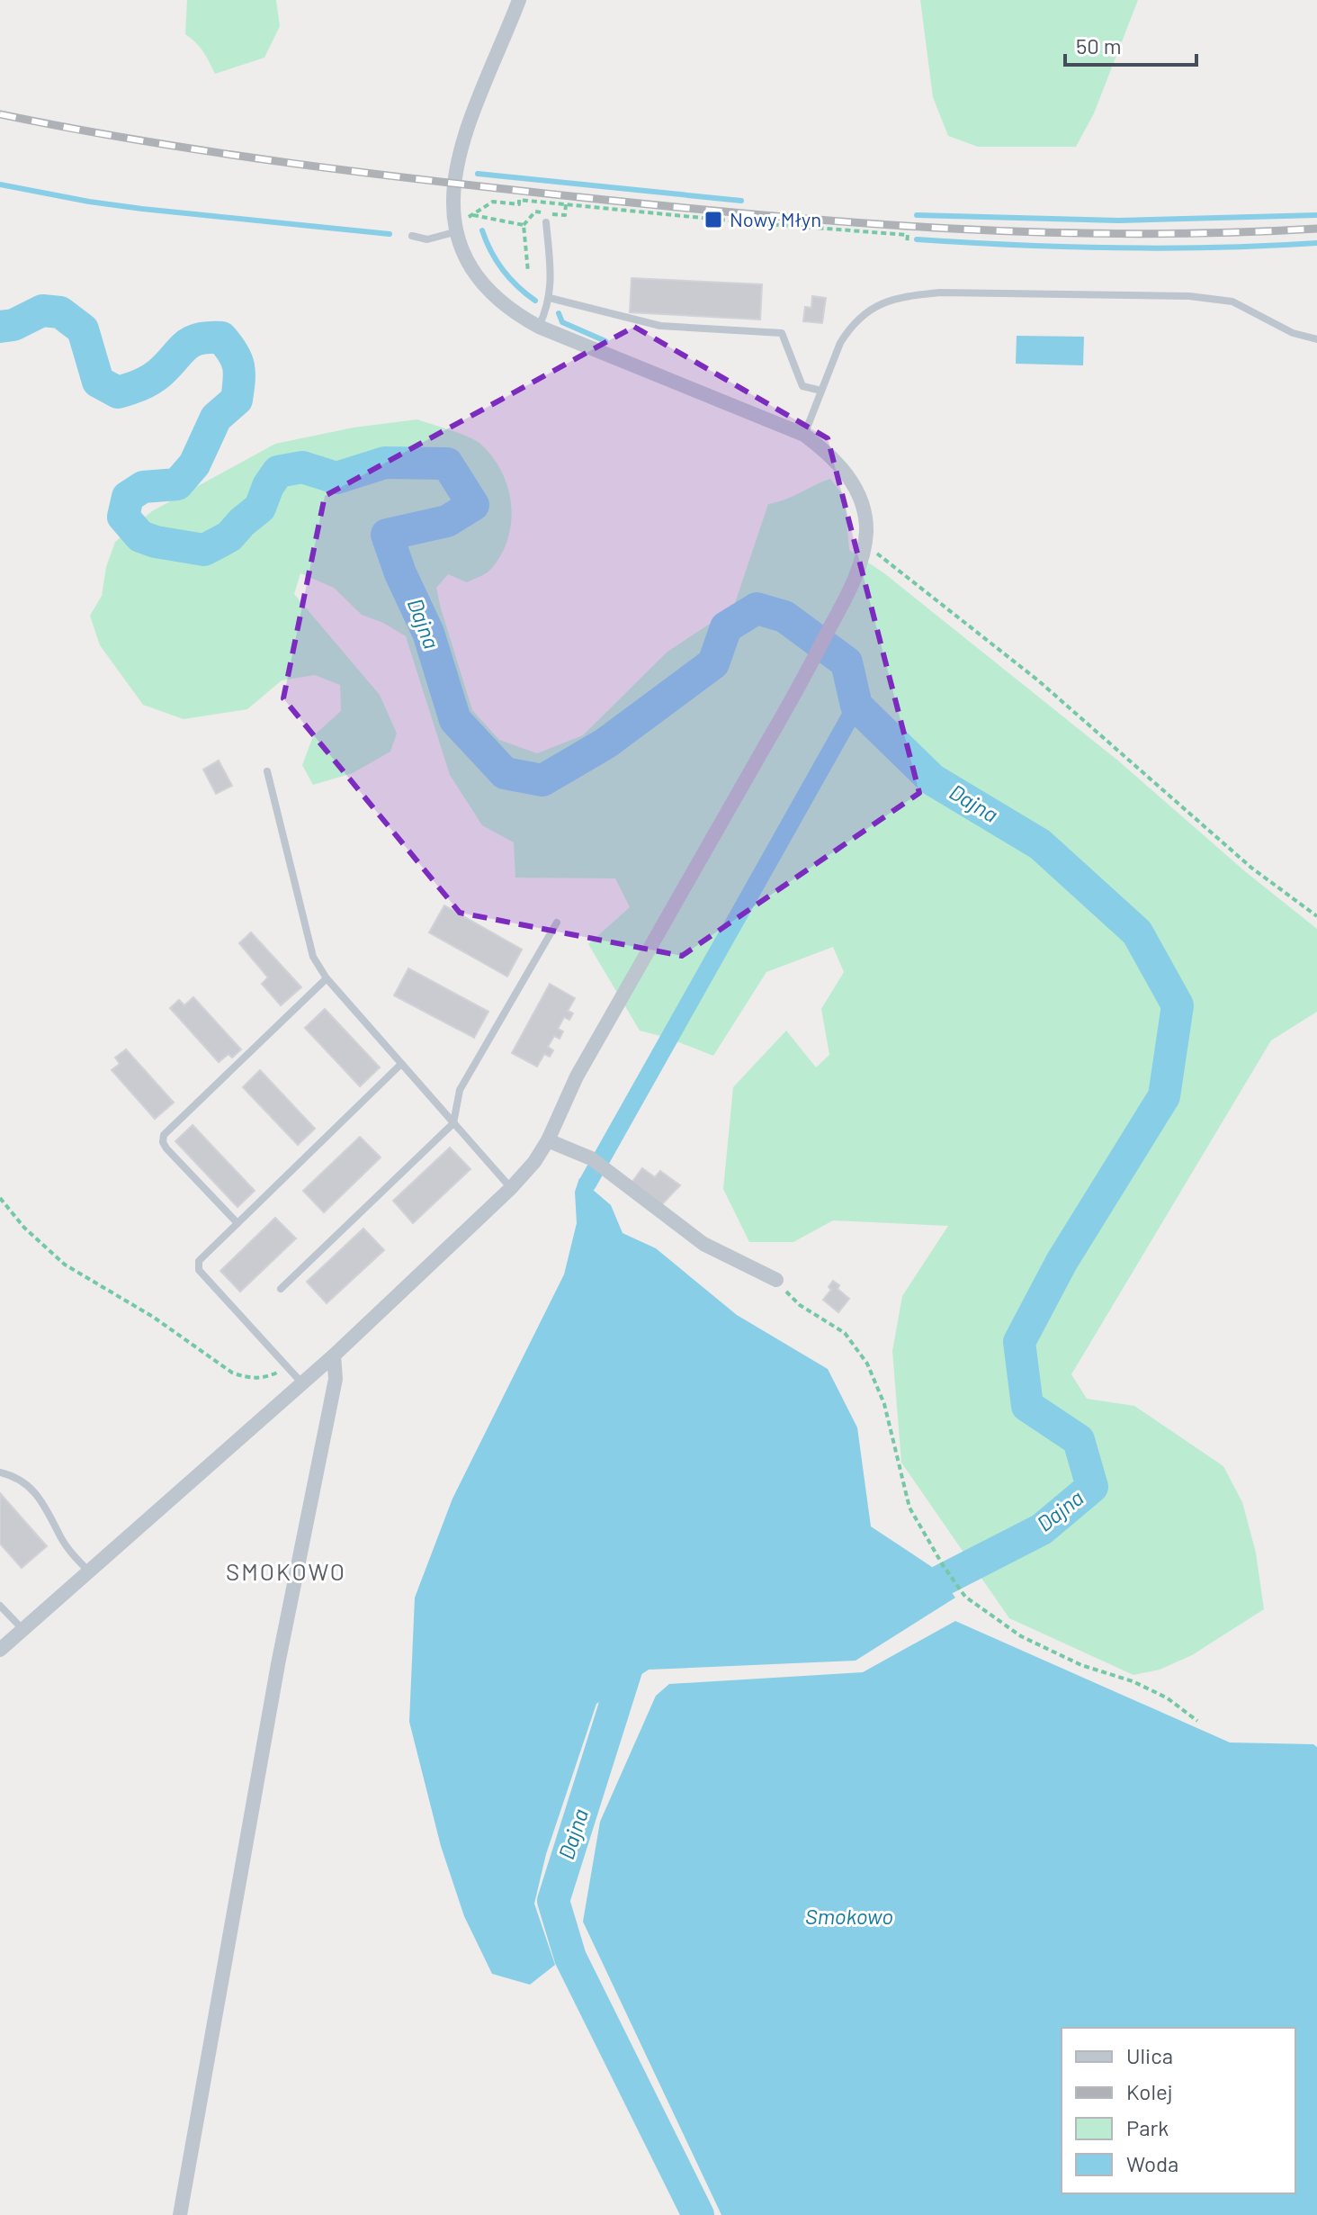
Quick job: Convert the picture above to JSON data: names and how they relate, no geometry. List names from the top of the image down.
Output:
{
  "districts": ["SMOKOWO"],
  "water": ["Dajna", "Smokowo"],
  "places": {
    "transit": ["Nowy Młyn"]
  },
  "legend": [
    "Ulica",
    "Kolej",
    "Park",
    "Woda"
  ],
  "scale_bar": "50 m"
}
